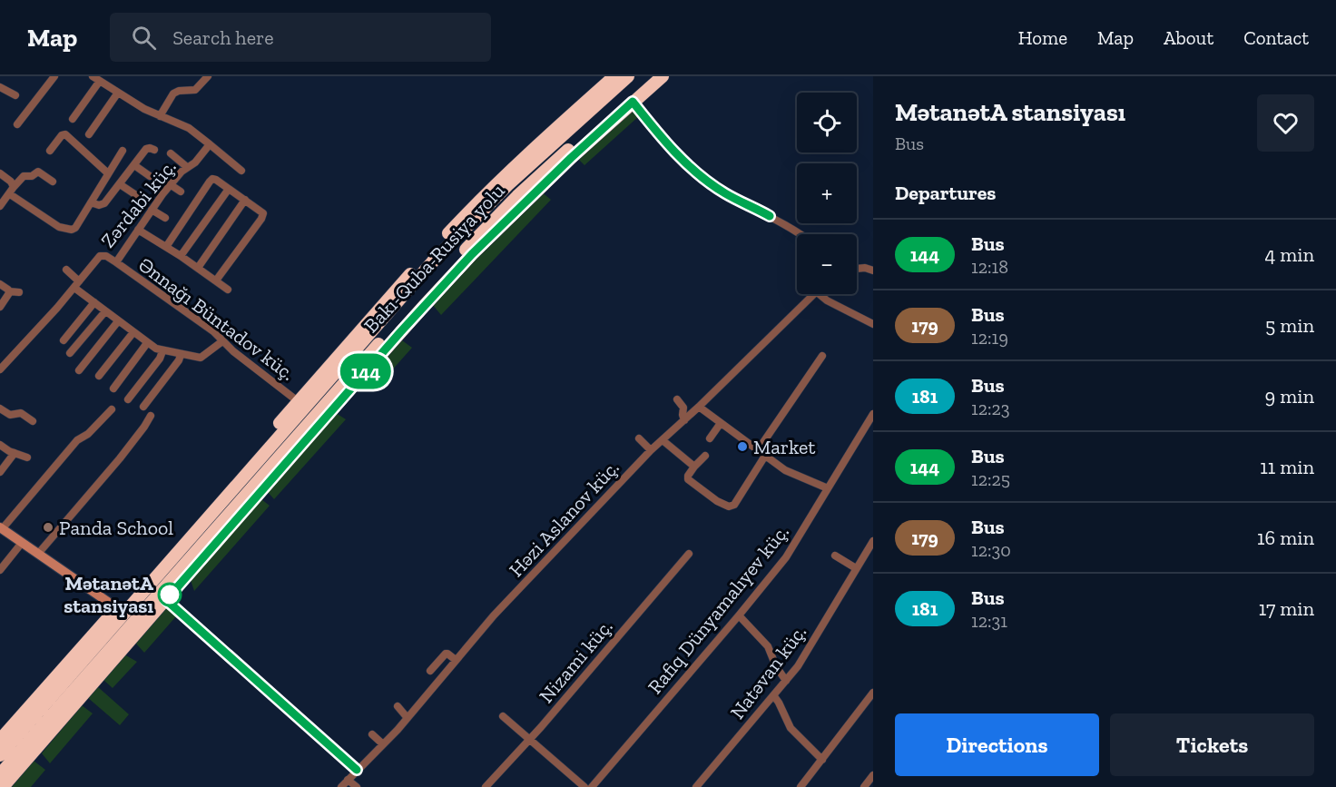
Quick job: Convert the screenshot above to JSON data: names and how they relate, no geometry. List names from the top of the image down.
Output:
{
  "streets": {
    "highway": ["Bakı-Quba-Rusiya yolu"],
    "street": [
      "Zərdabi küç.",
      "Ənnağı Büntadov küç.",
      "Həzi Aslanov küç.",
      "Rafiq Dünyamalıyev küç.",
      "Nizami küç.",
      "Natəvan küç."
    ]
  },
  "crossings": [
    ["Zərdabi küç.", "Ənnağı Büntadov küç."]
  ],
  "places": ["Market", "Panda School", "MətanətA stansiyası"],
  "lines": ["bus line 144"],
  "page": {
    "header": "Map",
    "search": "Search here",
    "nav": [
      "Home",
      "Map",
      "About",
      "Contact"
    ],
    "on_map": "144",
    "heading": [
      ["MətanətA stansiyası", "Bus"],
      "Departures"
    ],
    "map_buttons": ["+", "−"],
    "list": [
      {
        "mark": "144",
        "name": "Bus",
        "note": "12:18",
        "value": "4 min"
      },
      {
        "mark": "179",
        "name": "Bus",
        "note": "12:19",
        "value": "5 min"
      },
      {
        "mark": "181",
        "name": "Bus",
        "note": "12:23",
        "value": "9 min"
      },
      {
        "mark": "144",
        "name": "Bus",
        "note": "12:25",
        "value": "11 min"
      },
      {
        "mark": "179",
        "name": "Bus",
        "note": "12:30",
        "value": "16 min"
      },
      {
        "mark": "181",
        "name": "Bus",
        "note": "12:31",
        "value": "17 min"
      }
    ],
    "buttons": ["Directions", "Tickets"]
  }
}
